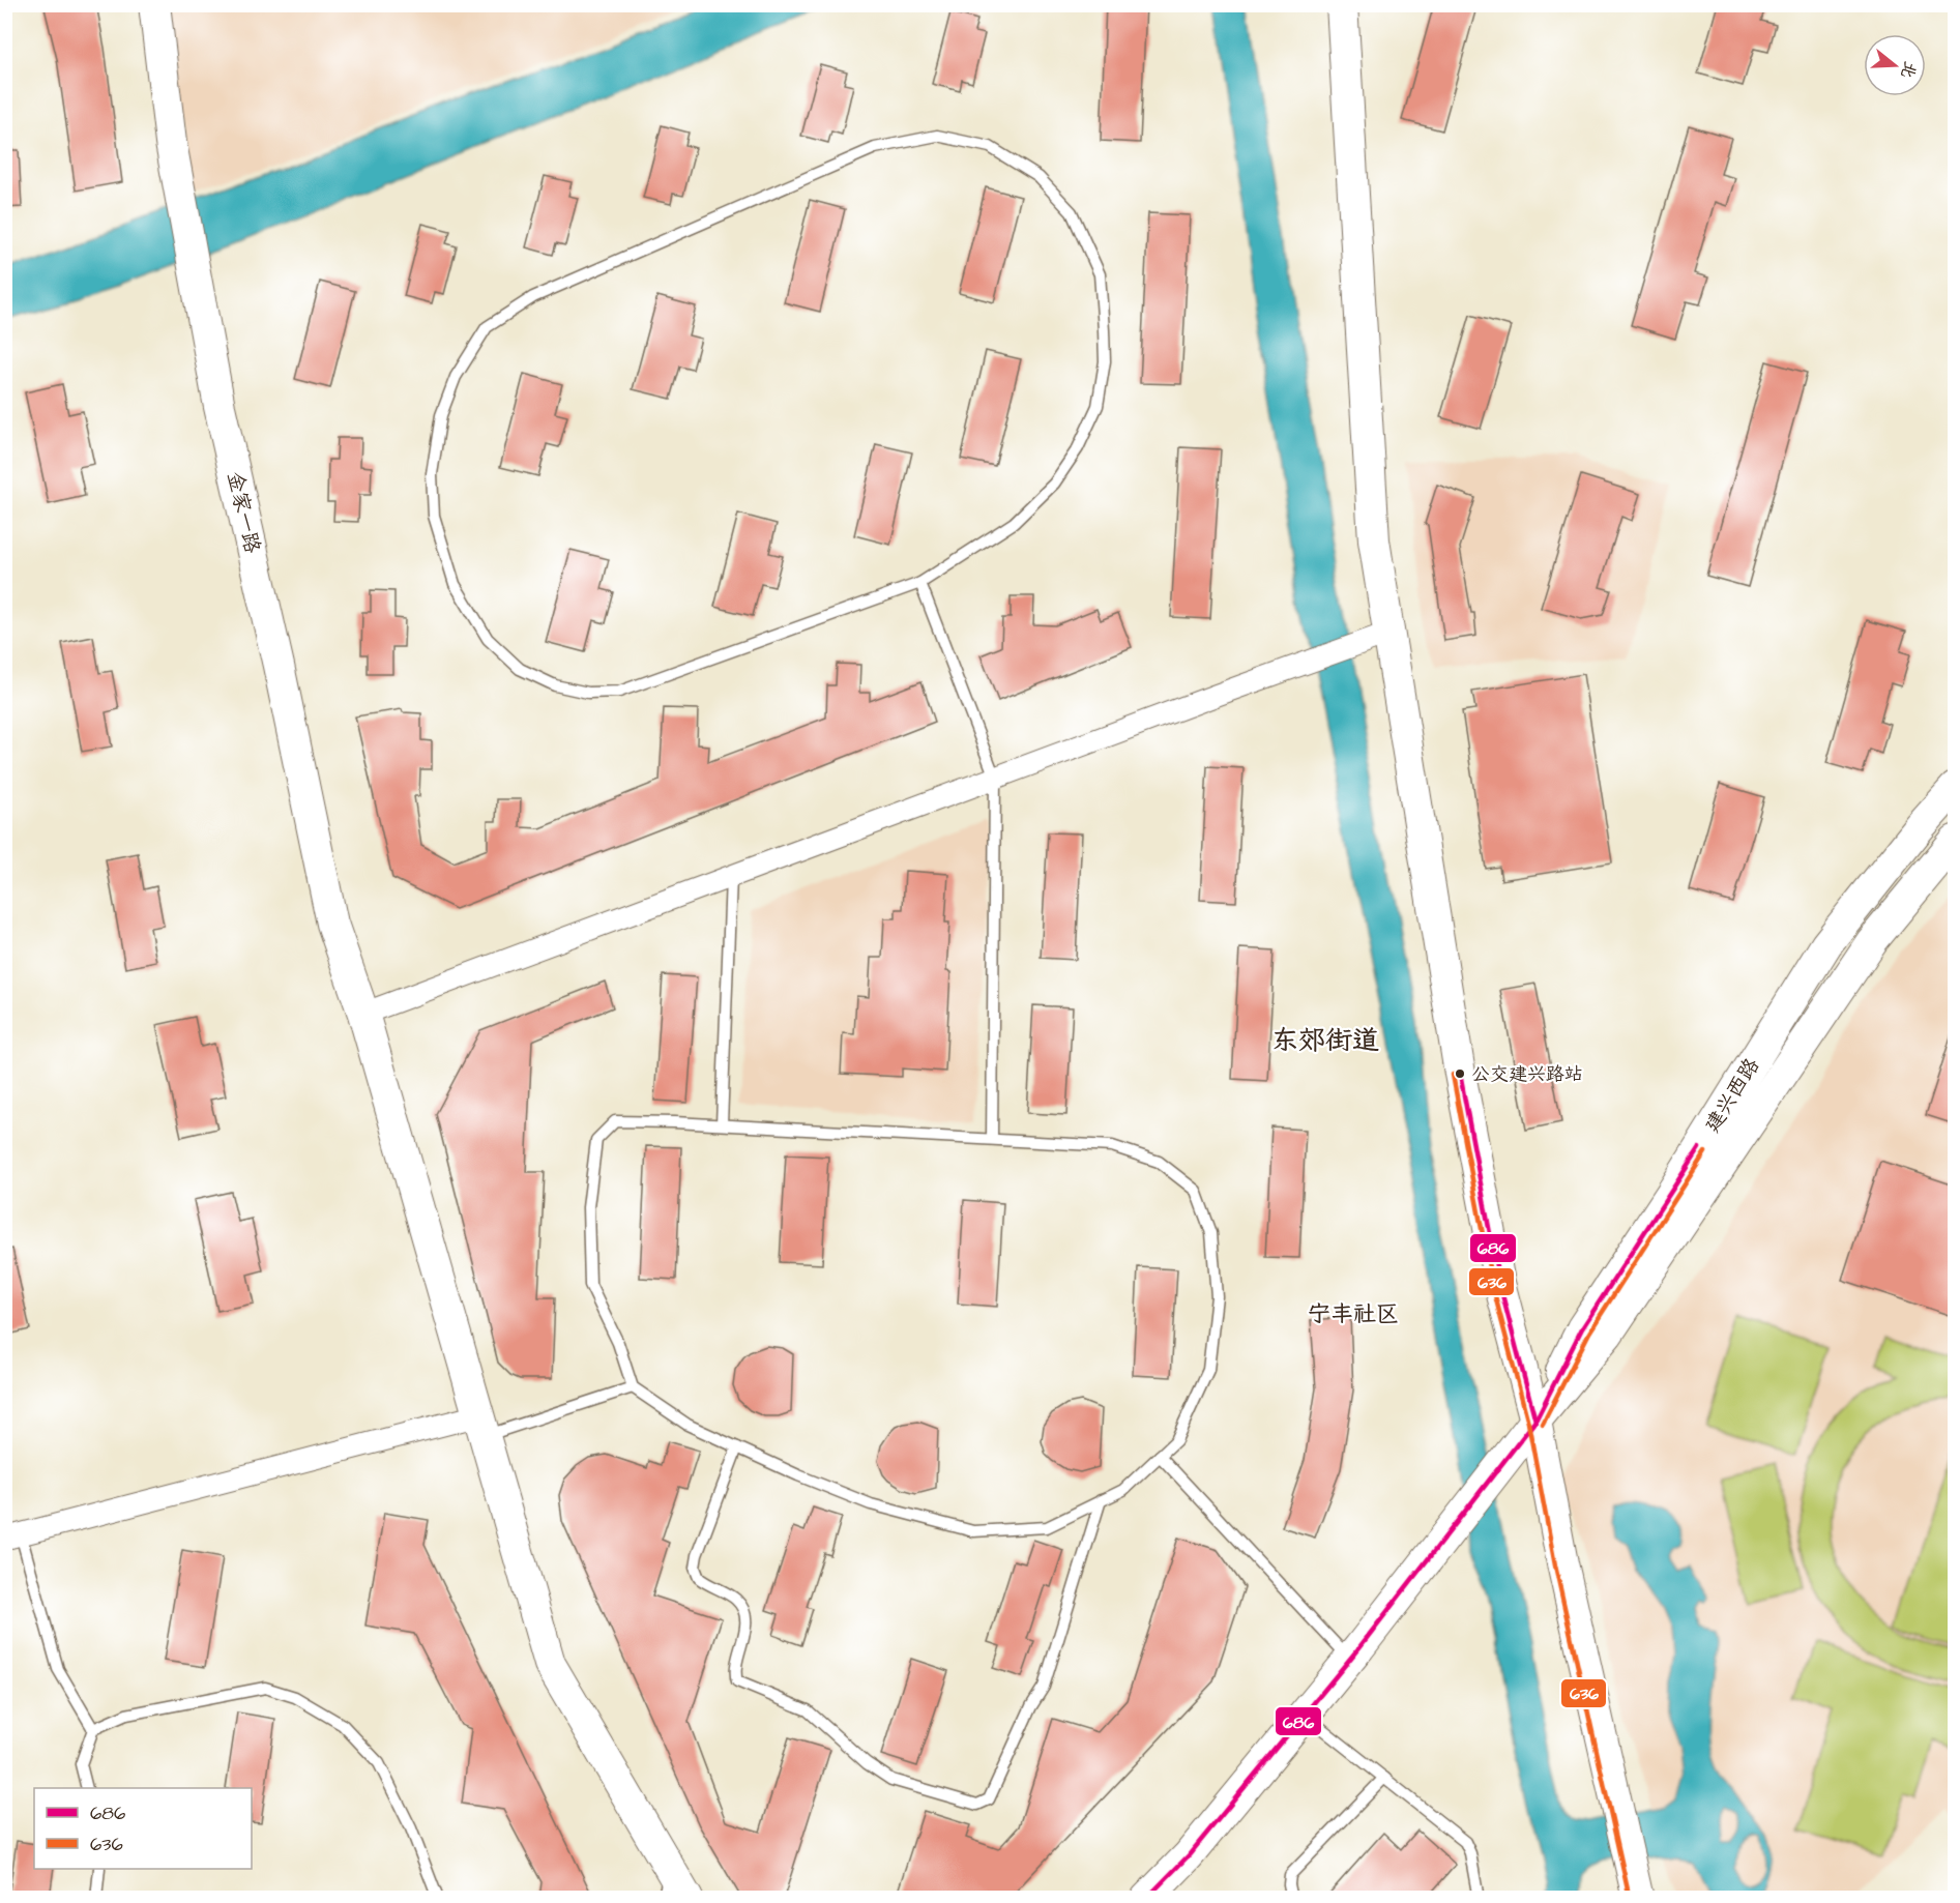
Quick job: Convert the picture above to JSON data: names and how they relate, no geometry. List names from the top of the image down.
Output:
{
  "streets": {
    "street": ["金家一路", "建兴西路"]
  },
  "districts": ["东郊街道", "宁丰社区"],
  "places": ["公交建兴路站"],
  "lines": ["transit line 686", "transit line 636"],
  "legend": ["686", "636"],
  "north": "right"
}
